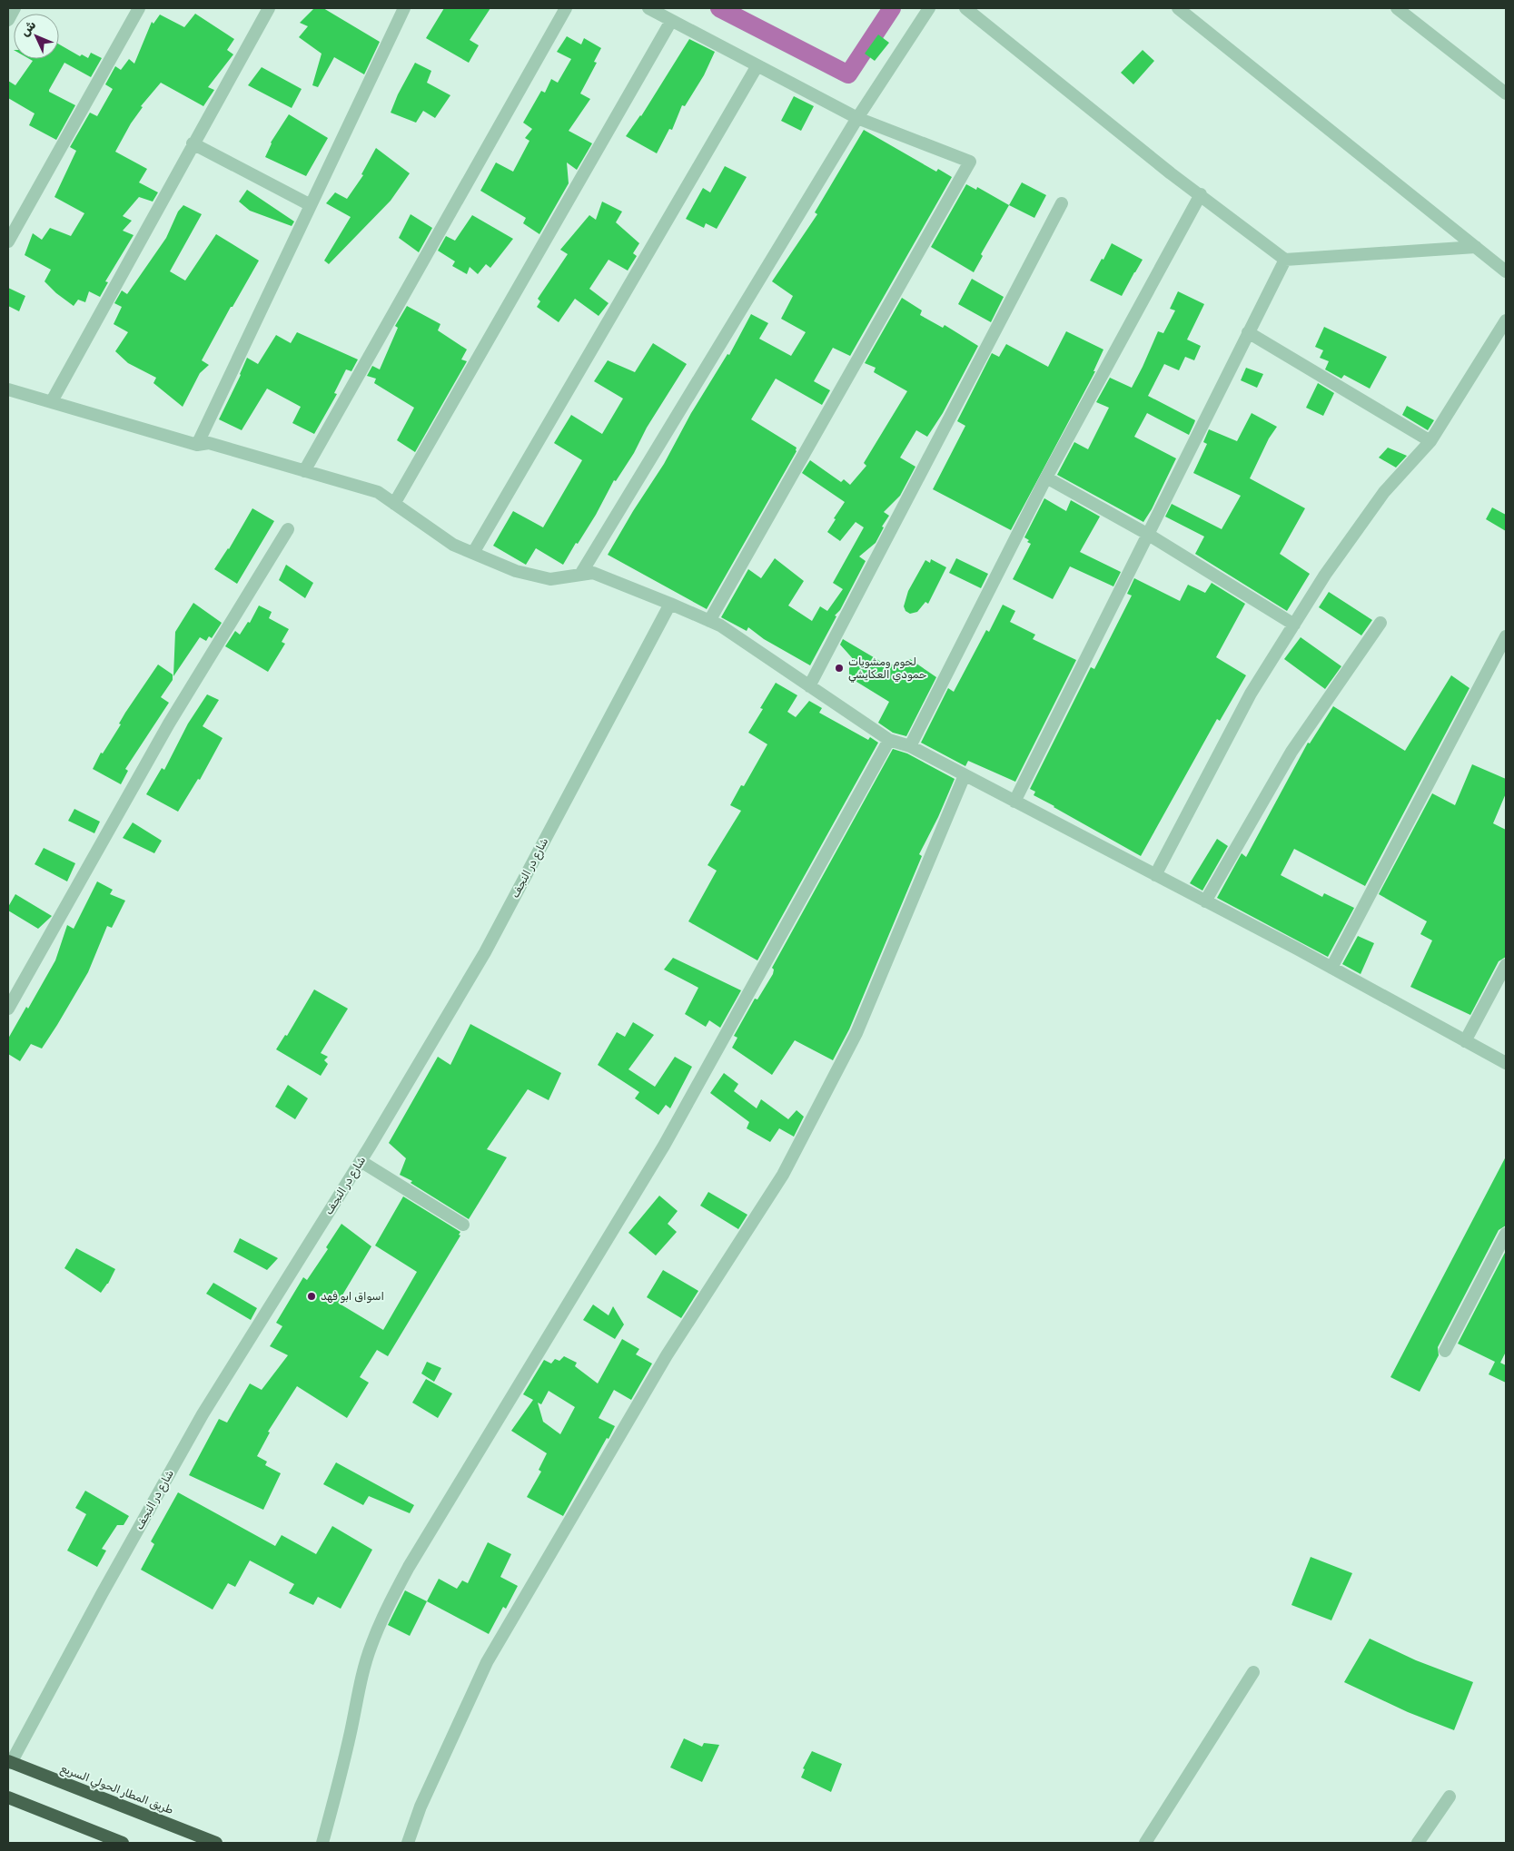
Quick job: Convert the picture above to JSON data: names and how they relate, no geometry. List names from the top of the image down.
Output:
{
  "streets": {
    "highway": ["طريق المطار الحولي السريع"],
    "street": ["شارع در النجف"]
  },
  "crossings": [
    ["شارع در النجف", "طريق المطار الحولي السريع"]
  ],
  "places": ["لحوم ومشويات حمودي العكايشي", "اسواق ابو فهد"],
  "north": "top left"
}
